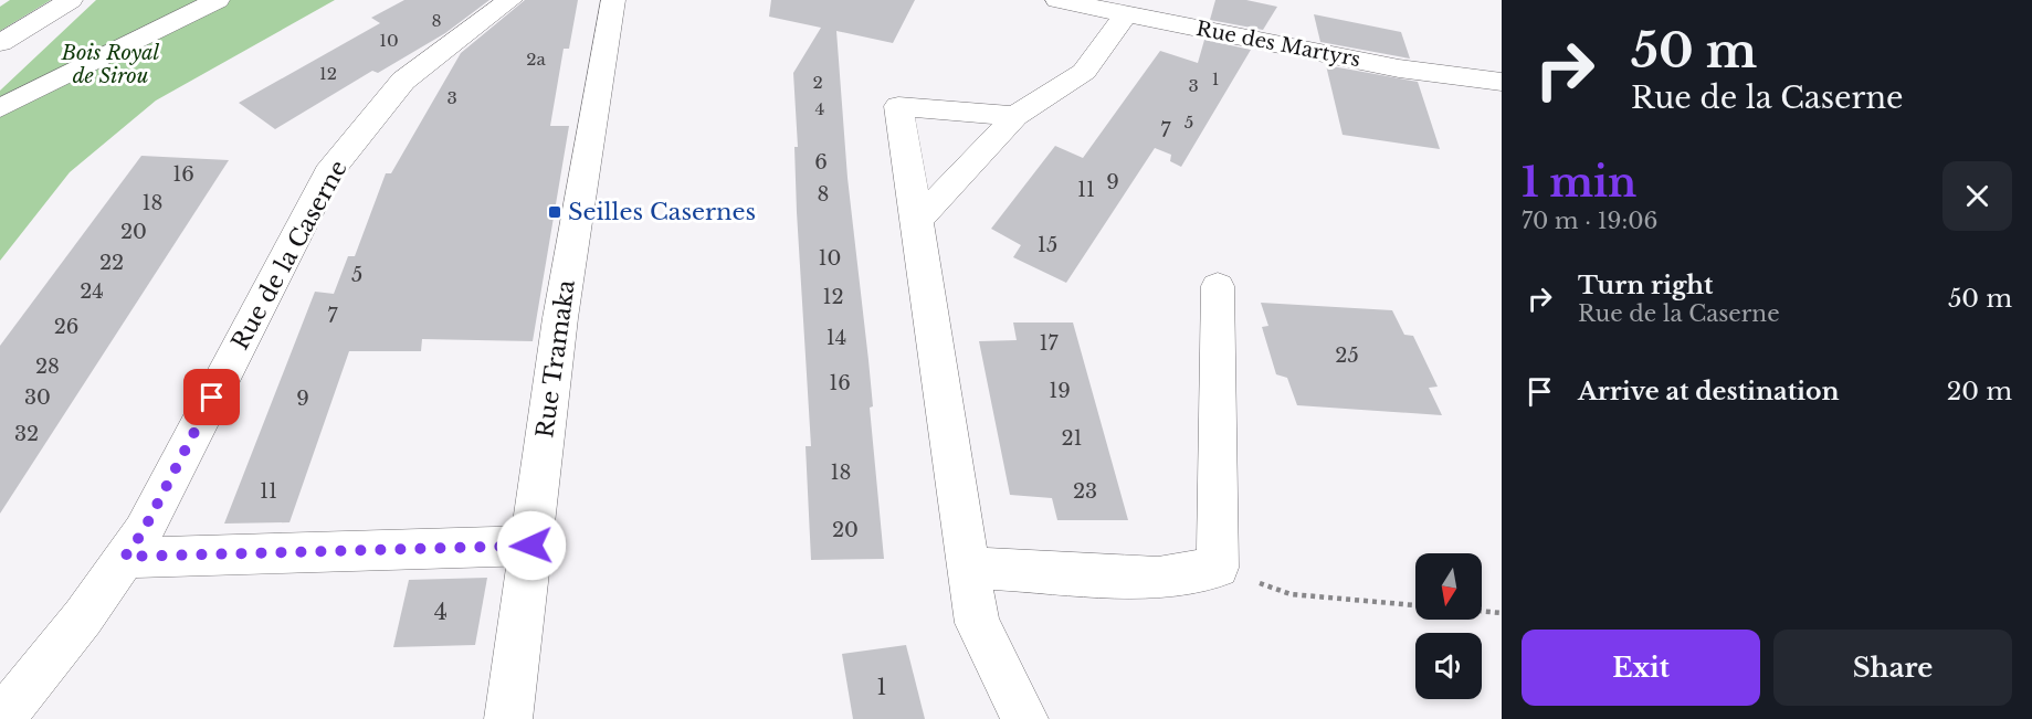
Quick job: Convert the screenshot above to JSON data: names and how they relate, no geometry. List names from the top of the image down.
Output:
{
  "streets": {
    "street": ["Rue des Martyrs", "Rue de la Caserne", "Rue Tramaka"]
  },
  "parks": ["Bois Royal de Sirou"],
  "places": {
    "transit": ["Seilles Casernes"]
  },
  "house_numbers": [
    "8",
    "10",
    "2a",
    "12",
    "1",
    "2",
    "3",
    "3",
    "4",
    "5",
    "7",
    "6",
    "16",
    "9",
    "11",
    "8",
    "18",
    "20",
    "15",
    "10",
    "22",
    "5",
    "24",
    "12",
    "7",
    "26",
    "14",
    "17",
    "25",
    "28",
    "16",
    "19",
    "30",
    "9",
    "32",
    "21",
    "18",
    "11",
    "23",
    "20",
    "4",
    "1"
  ],
  "north": "bottom",
  "page": {
    "turn": ["50 m", "Rue de la Caserne"],
    "heading": ["1 min", "70 m · 19:06"],
    "list": [
      {
        "name": "Turn right",
        "note": "Rue de la Caserne",
        "value": "50 m"
      },
      {
        "name": "Arrive at destination",
        "value": "20 m"
      }
    ],
    "buttons": ["Exit", "Share"]
  }
}
